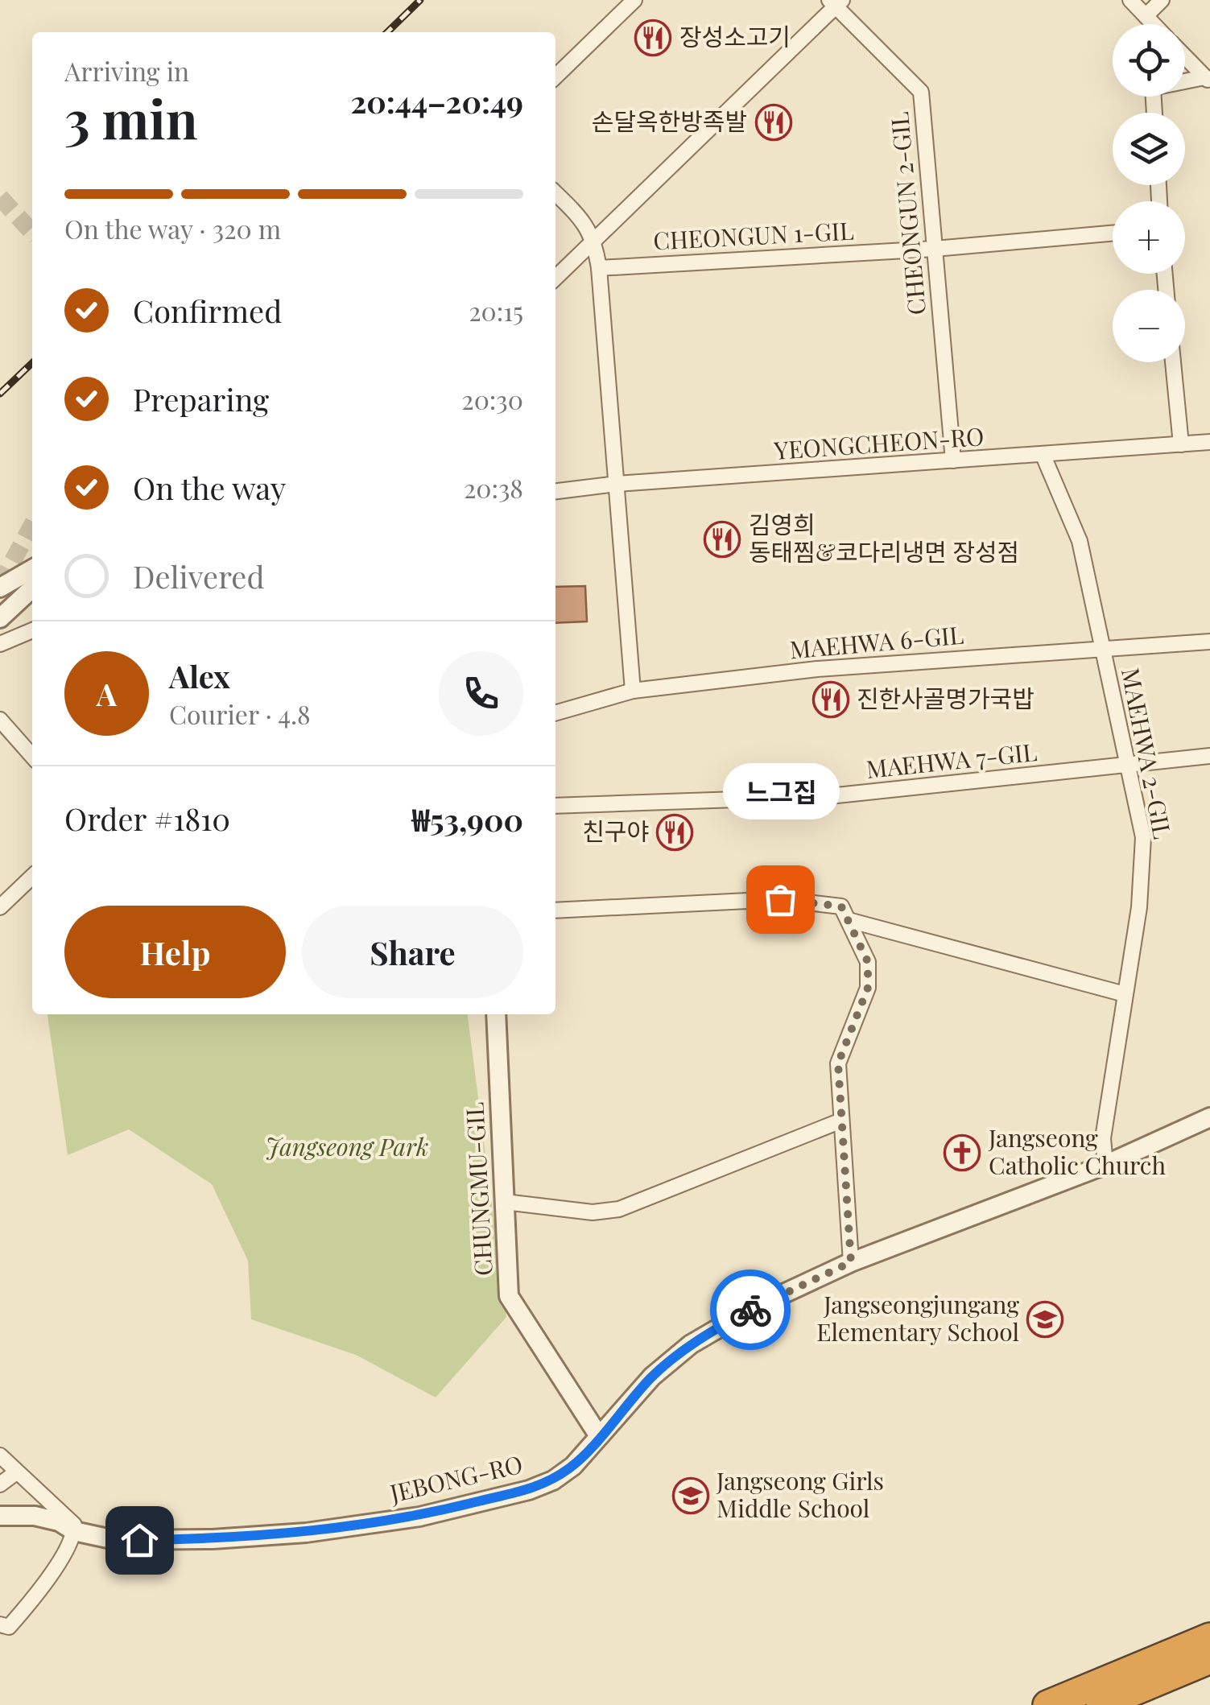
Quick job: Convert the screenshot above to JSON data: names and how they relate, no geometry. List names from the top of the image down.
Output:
{
  "streets": {
    "street": [
      "CHEONGUN 2-GIL",
      "CHEONGUN 1-GIL",
      "YEONGCHEON-RO",
      "MAEHWA 6-GIL",
      "MAEHWA 2-GIL",
      "MAEHWA 7-GIL",
      "CHUNGMU-GIL",
      "JEBONG-RO"
    ]
  },
  "crossings": [
    ["CHEONGUN 2-GIL", "CHEONGUN 1-GIL"],
    ["CHEONGUN 2-GIL", "YEONGCHEON-RO"],
    ["YEONGCHEON-RO", "MAEHWA 2-GIL"],
    ["MAEHWA 6-GIL", "MAEHWA 2-GIL"],
    ["MAEHWA 2-GIL", "MAEHWA 7-GIL"],
    ["MAEHWA 2-GIL", "JEBONG-RO"],
    ["CHUNGMU-GIL", "JEBONG-RO"]
  ],
  "parks": ["Jangseong Park"],
  "places": {
    "restaurant": [
      "장성소고기",
      "손달옥한방족발",
      "김영희 동태찜&코다리냉면 장성점",
      "진한사골명가국밥",
      "친구야"
    ],
    "other": ["느그집"],
    "church": ["Jangseong Catholic Church"],
    "school or university": ["Jangseongjungang Elementary School", "Jangseong Girls Middle School"]
  },
  "page": {
    "map_buttons": ["+", "−"],
    "heading": ["3 min", "Arriving in", "20:44–20:49"],
    "panel": [
      "Alex",
      "Courier · 4.8",
      "Order #1810",
      "₩53,900"
    ],
    "bar": "On the way · 320 m",
    "list": [
      ["Confirmed", "20:15"],
      ["Preparing", "20:30"],
      ["On the way", "20:38"],
      "Delivered"
    ],
    "round": "A",
    "bubble": "느그집",
    "buttons": ["Help", "Share"]
  }
}
